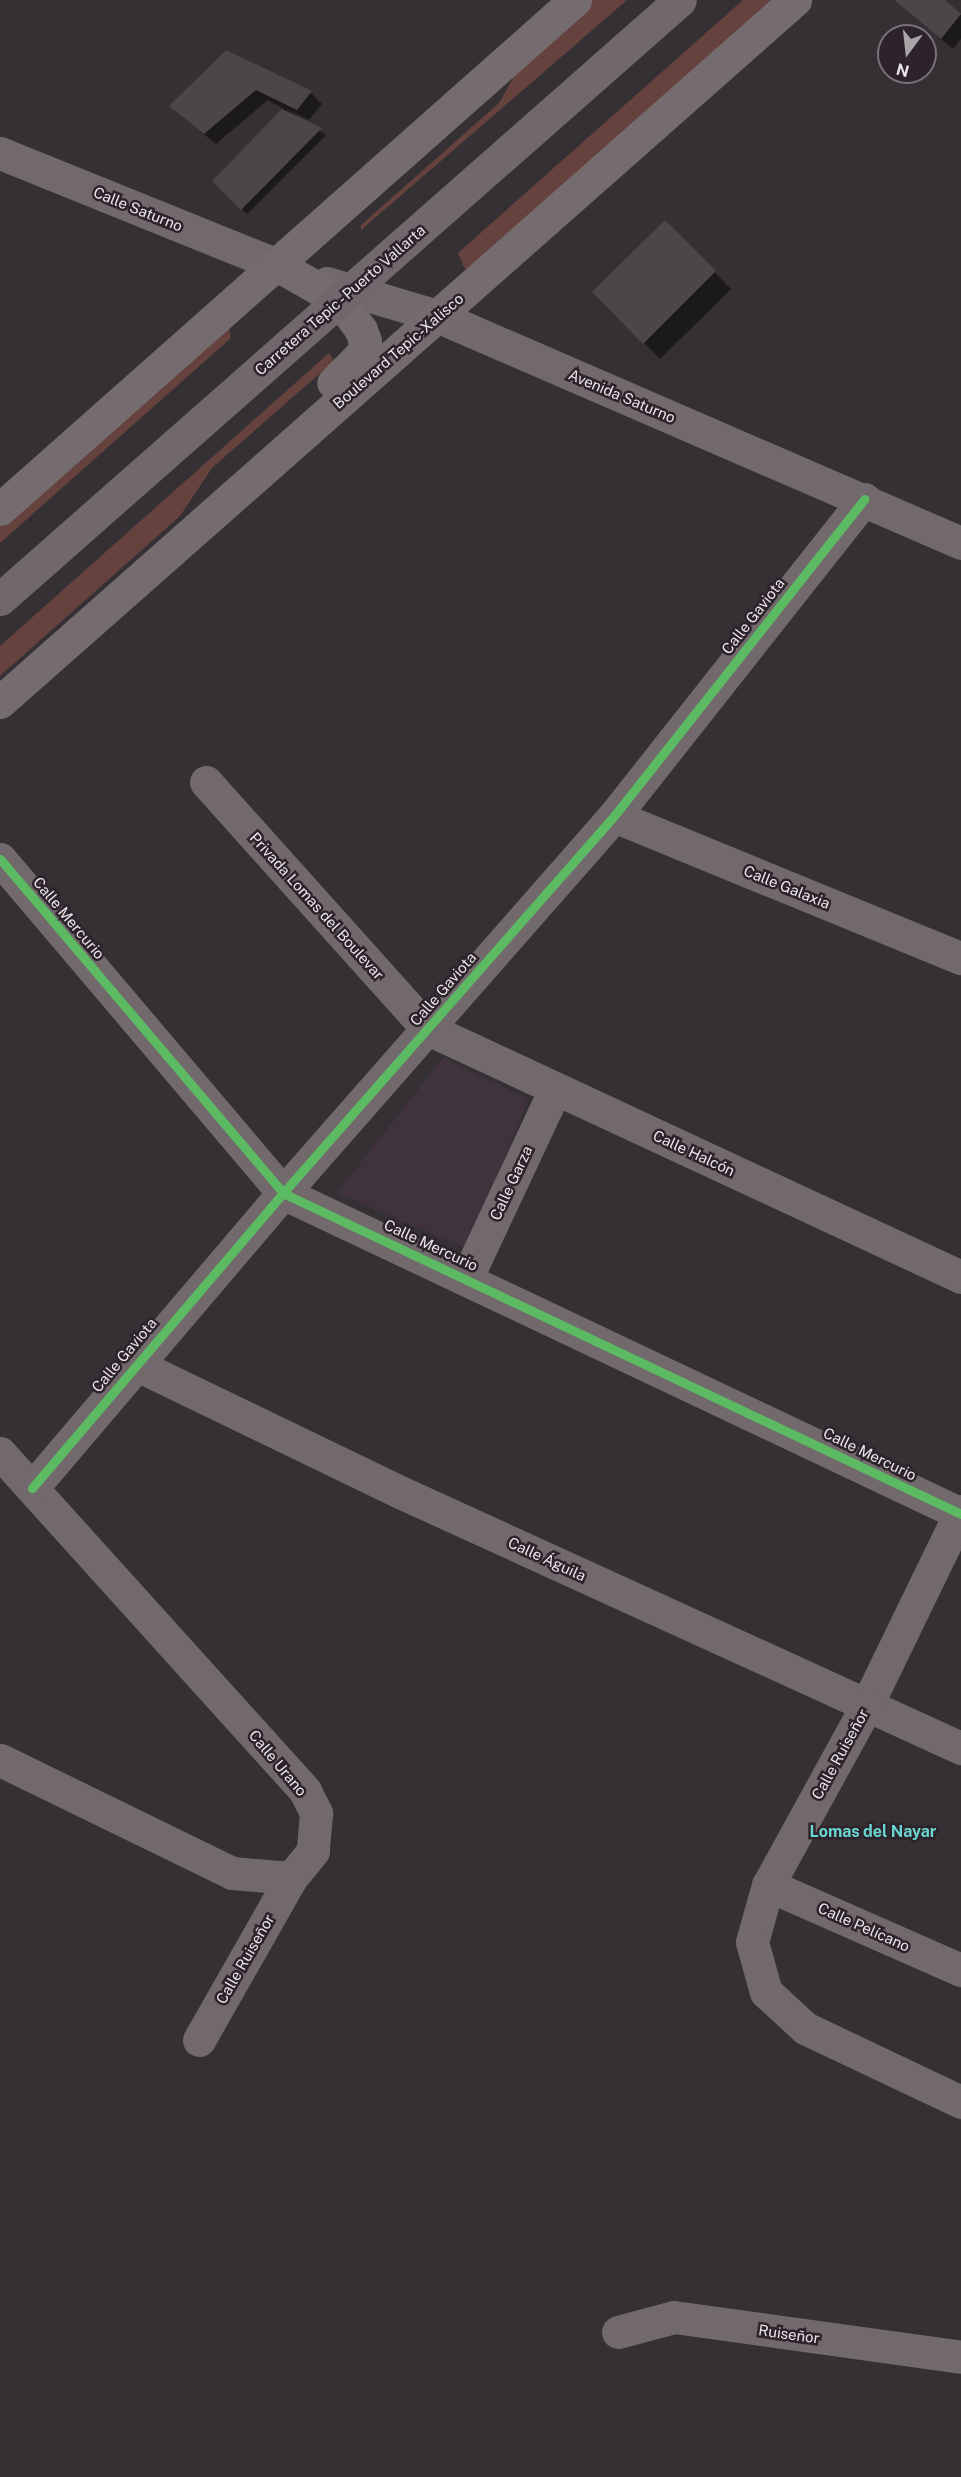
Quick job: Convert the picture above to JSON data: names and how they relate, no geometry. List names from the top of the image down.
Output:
{
  "streets": {
    "highway": ["Carretera Tepic - Puerto Vallarta"],
    "main road": ["Boulevard Tepic-Xalisco"],
    "street": [
      "Calle Saturno",
      "Avenida Saturno",
      "Calle Gaviota",
      "Calle Galaxia",
      "Privada Lomas del Boulevar",
      "Calle Mercurio",
      "Calle Halcón",
      "Calle Garza",
      "Calle Águila",
      "Calle Ruiseñor",
      "Calle Urano",
      "Calle Pelícano",
      "Ruiseñor"
    ]
  },
  "crossings": [
    ["Carretera Tepic - Puerto Vallarta", "Avenida Saturno"],
    ["Boulevard Tepic-Xalisco", "Avenida Saturno"],
    ["Avenida Saturno", "Calle Gaviota"],
    ["Calle Gaviota", "Calle Galaxia"],
    ["Calle Gaviota", "Privada Lomas del Boulevar"],
    ["Calle Gaviota", "Calle Mercurio"],
    ["Calle Gaviota", "Calle Halcón"],
    ["Calle Gaviota", "Calle Águila"],
    ["Calle Gaviota", "Calle Urano"],
    ["Privada Lomas del Boulevar", "Calle Halcón"],
    ["Calle Mercurio", "Calle Garza"],
    ["Calle Mercurio", "Calle Ruiseñor"],
    ["Calle Halcón", "Calle Garza"],
    ["Calle Águila", "Calle Ruiseñor"],
    ["Calle Ruiseñor", "Calle Urano"],
    ["Calle Ruiseñor", "Calle Pelícano"]
  ],
  "districts": ["Lomas del Nayar"],
  "north": "bottom"
}
